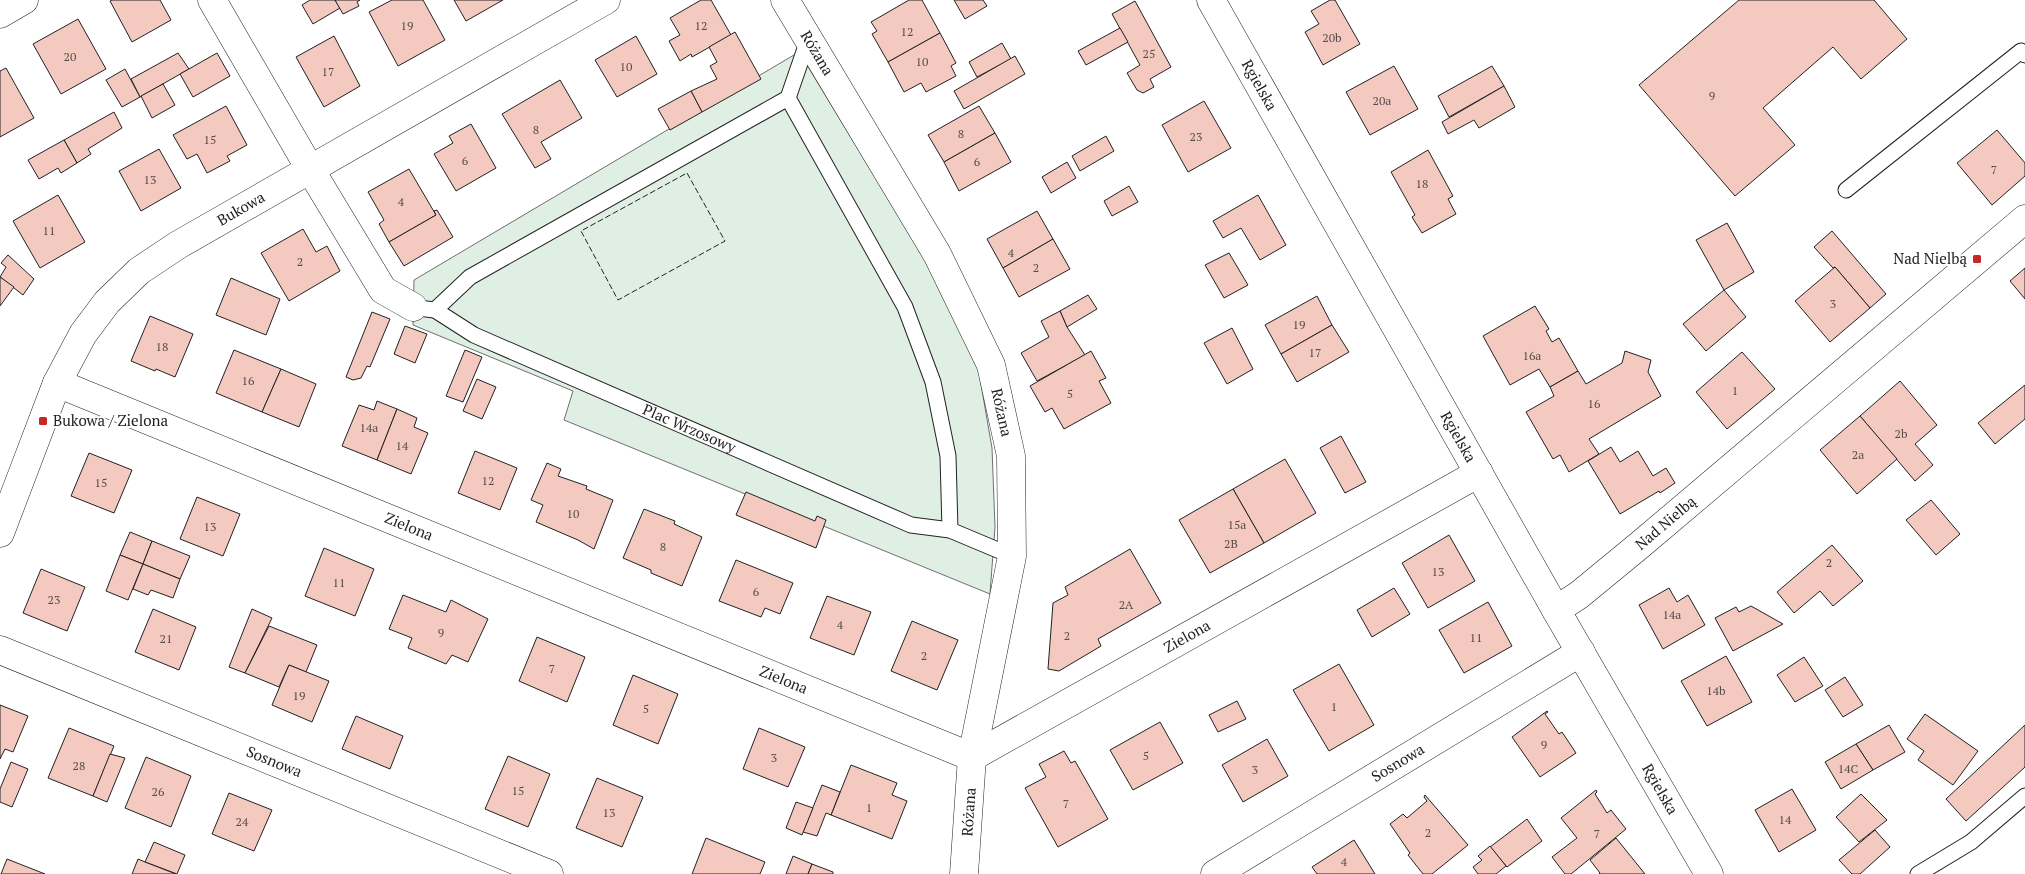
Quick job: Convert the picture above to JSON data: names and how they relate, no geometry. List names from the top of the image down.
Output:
{
  "streets": {
    "street": [
      "Różana",
      "Rgielska",
      "Bukowa",
      "Nad Nielbą",
      "Zielona",
      "Sosnowa"
    ],
    "lane": ["Plac Wrzosowy"]
  },
  "crossings": [
    ["Różana", "Plac Wrzosowy"],
    ["Różana", "Zielona"],
    ["Rgielska", "Nad Nielbą"],
    ["Rgielska", "Zielona"],
    ["Rgielska", "Sosnowa"],
    ["Bukowa", "Zielona"]
  ],
  "places": {
    "transit": ["Nad Nielbą", "Bukowa / Zielona"]
  },
  "house_numbers": [
    "19",
    "12",
    "12",
    "20b",
    "25",
    "20",
    "10",
    "10",
    "17",
    "9",
    "20a",
    "8",
    "8",
    "23",
    "15",
    "6",
    "6",
    "7",
    "13",
    "18",
    "4",
    "11",
    "4",
    "2",
    "2",
    "3",
    "19",
    "18",
    "17",
    "16a",
    "16",
    "1",
    "5",
    "16",
    "14a",
    "2b",
    "14",
    "2a",
    "12",
    "15",
    "10",
    "15a",
    "13",
    "2B",
    "8",
    "2",
    "13",
    "11",
    "6",
    "23",
    "2A",
    "14a",
    "4",
    "9",
    "2",
    "11",
    "21",
    "2",
    "7",
    "14b",
    "19",
    "1",
    "5",
    "9",
    "5",
    "3",
    "28",
    "14C",
    "3",
    "15",
    "26",
    "7",
    "1",
    "13",
    "14",
    "24",
    "2",
    "7",
    "4"
  ]
}
